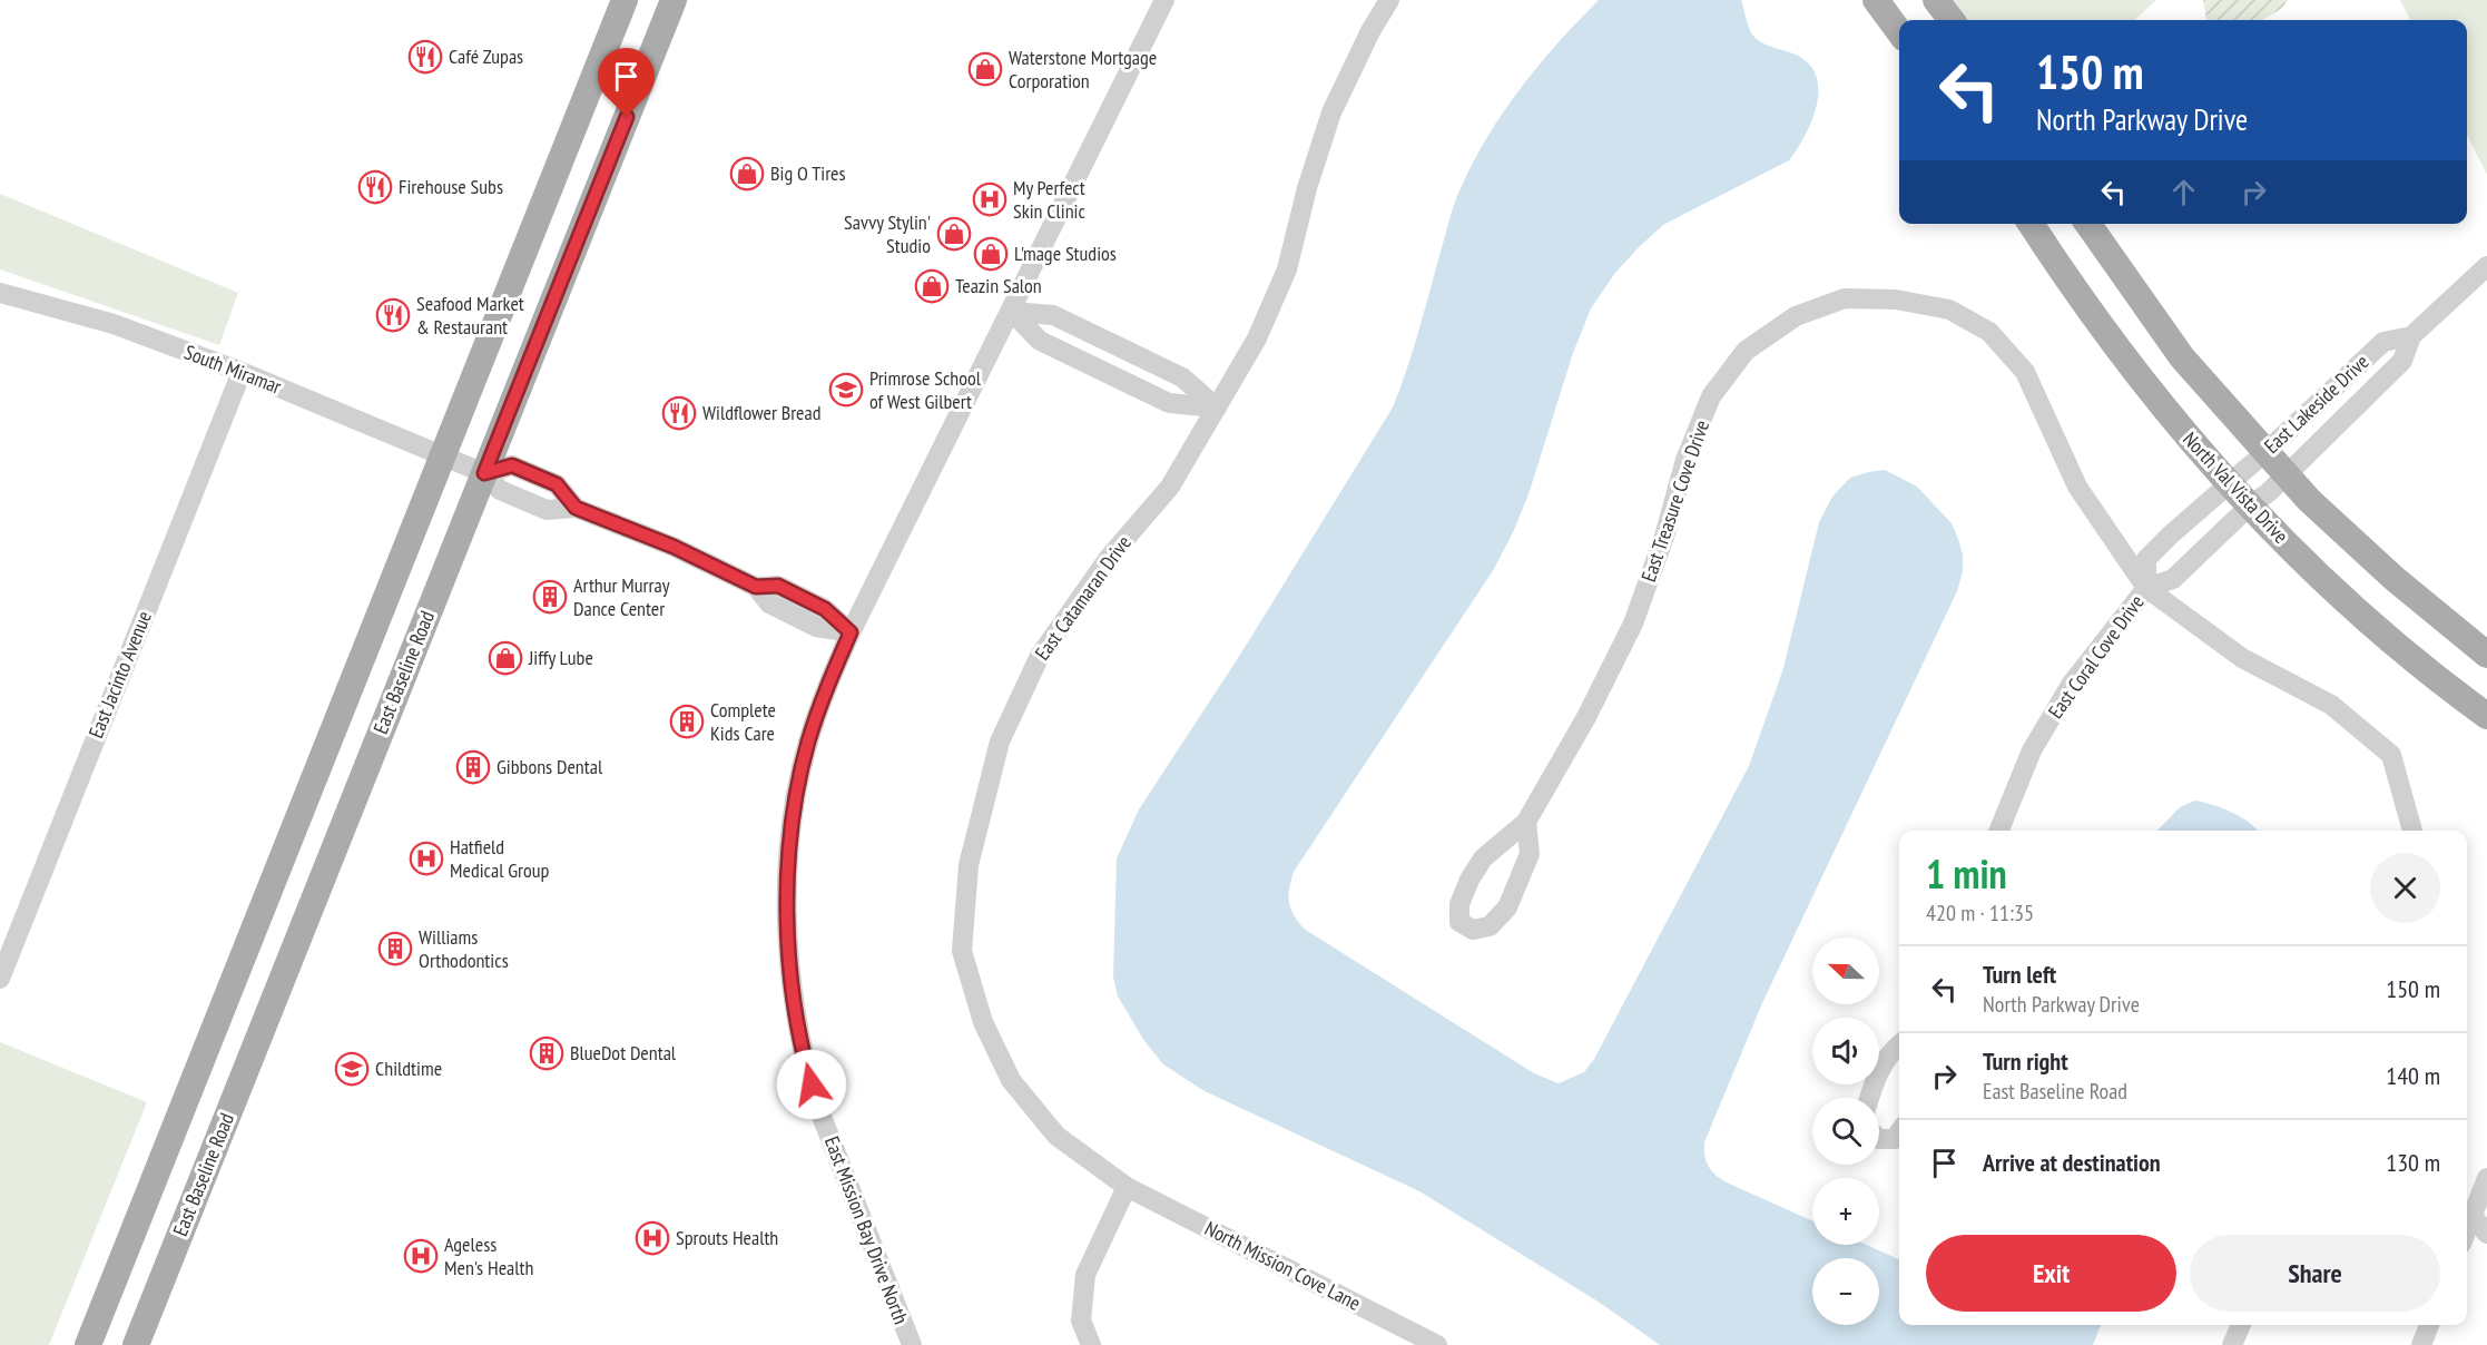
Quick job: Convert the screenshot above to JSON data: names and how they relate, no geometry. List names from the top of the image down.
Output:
{
  "streets": {
    "main road": ["North Val Vista Drive", "East Baseline Road"],
    "street": [
      "South Miramar",
      "East Lakeside Drive",
      "East Treasure Cove Drive",
      "East Catamaran Drive",
      "East Coral Cove Drive",
      "East Jacinto Avenue",
      "East Mission Bay Drive North",
      "North Mission Cove Lane"
    ]
  },
  "crossings": [
    ["South Miramar", "East Baseline Road"],
    ["South Miramar", "East Jacinto Avenue"],
    ["South Miramar", "East Mission Bay Drive North"],
    ["East Lakeside Drive", "North Val Vista Drive"],
    ["East Lakeside Drive", "East Coral Cove Drive"],
    ["North Val Vista Drive", "East Coral Cove Drive"],
    ["East Treasure Cove Drive", "East Coral Cove Drive"],
    ["East Catamaran Drive", "North Mission Cove Lane"]
  ],
  "places": {
    "restaurant": [
      "Café Zupas",
      "Firehouse Subs",
      "Seafood Market & Restaurant",
      "Wildflower Bread"
    ],
    "shop": [
      "Waterstone Mortgage Corporation",
      "Big O Tires",
      "Savvy Stylin' Studio",
      "L'mage Studios",
      "Teazin Salon",
      "Jiffy Lube"
    ],
    "hospital": [
      "My Perfect Skin Clinic",
      "Hatfield Medical Group",
      "Sprouts Health",
      "Ageless Men's Health"
    ],
    "school or university": ["Primrose School of West Gilbert", "Childtime"],
    "building": [
      "Arthur Murray Dance Center",
      "Complete Kids Care",
      "Gibbons Dental",
      "Williams Orthodontics",
      "BlueDot Dental"
    ]
  },
  "north": "left",
  "page": {
    "turn": ["150 m", "North Parkway Drive"],
    "heading": ["1 min", "420 m · 11:35"],
    "map_buttons": ["+", "−"],
    "list": [
      {
        "name": "Turn left",
        "note": "North Parkway Drive",
        "value": "150 m"
      },
      {
        "name": "Turn right",
        "note": "East Baseline Road",
        "value": "140 m"
      },
      {
        "name": "Arrive at destination",
        "value": "130 m"
      }
    ],
    "buttons": ["Exit", "Share"]
  }
}
